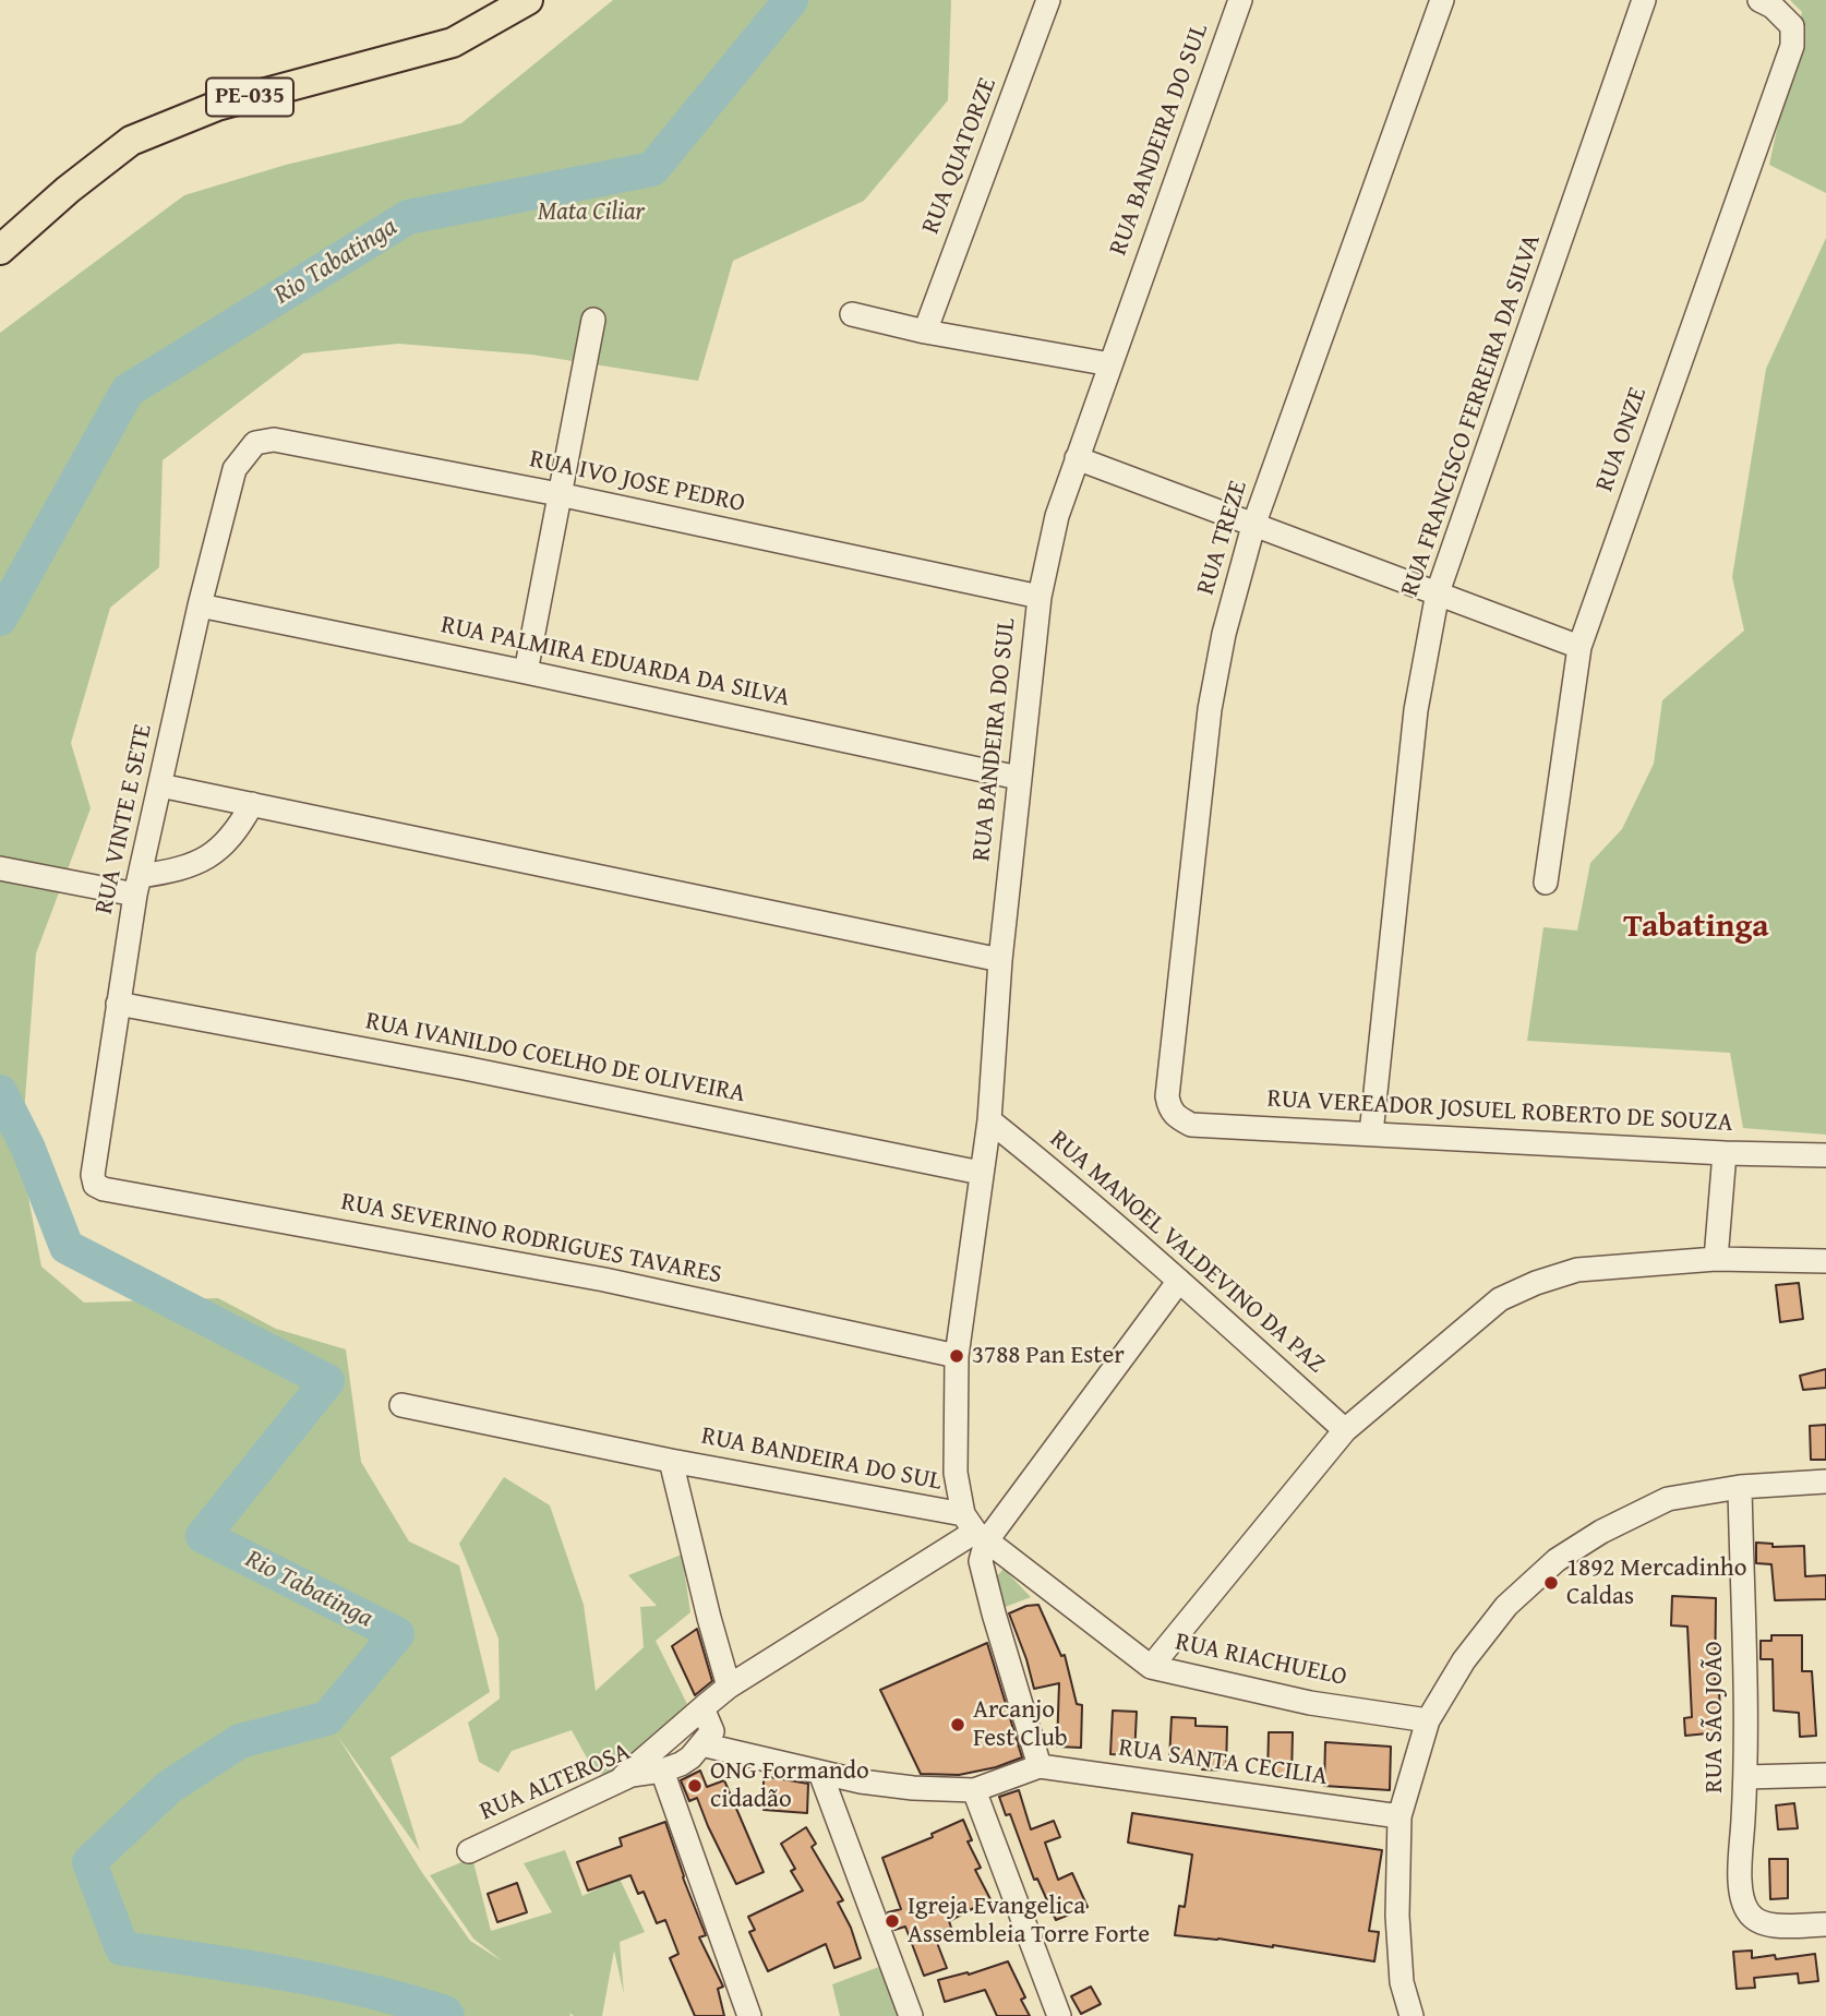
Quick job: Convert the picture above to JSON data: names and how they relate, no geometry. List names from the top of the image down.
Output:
{
  "streets": {
    "main road": ["PE-035"],
    "street": [
      "RUA BANDEIRA DO SUL",
      "RUA QUATORZE",
      "RUA FRANCISCO FERREIRA DA SILVA",
      "RUA ONZE",
      "RUA IVO JOSE PEDRO",
      "RUA TREZE",
      "RUA PALMIRA EDUARDA DA SILVA",
      "RUA VINTE E SETE",
      "RUA IVANILDO COELHO DE OLIVEIRA",
      "RUA VEREADOR JOSUEL ROBERTO DE SOUZA",
      "RUA SEVERINO RODRIGUES TAVARES",
      "RUA MANOEL VALDEVINO DA PAZ",
      "RUA RIACHUELO",
      "RUA SÃO JOÃO",
      "RUA SANTA CECILIA",
      "RUA ALTEROSA"
    ]
  },
  "crossings": [
    ["RUA BANDEIRA DO SUL", "RUA IVO JOSE PEDRO"],
    ["RUA BANDEIRA DO SUL", "RUA PALMIRA EDUARDA DA SILVA"],
    ["RUA BANDEIRA DO SUL", "RUA IVANILDO COELHO DE OLIVEIRA"],
    ["RUA BANDEIRA DO SUL", "RUA SEVERINO RODRIGUES TAVARES"],
    ["RUA BANDEIRA DO SUL", "RUA MANOEL VALDEVINO DA PAZ"],
    ["RUA BANDEIRA DO SUL", "RUA RIACHUELO"],
    ["RUA FRANCISCO FERREIRA DA SILVA", "RUA VEREADOR JOSUEL ROBERTO DE SOUZA"],
    ["RUA IVO JOSE PEDRO", "RUA VINTE E SETE"],
    ["RUA TREZE", "RUA VEREADOR JOSUEL ROBERTO DE SOUZA"],
    ["RUA PALMIRA EDUARDA DA SILVA", "RUA VINTE E SETE"],
    ["RUA VINTE E SETE", "RUA IVANILDO COELHO DE OLIVEIRA"],
    ["RUA VINTE E SETE", "RUA SEVERINO RODRIGUES TAVARES"]
  ],
  "districts": ["Tabatinga"],
  "water": ["Rio Tabatinga"],
  "parks": ["Mata Ciliar"],
  "places": [
    "3788 Pan Ester",
    "1892 Mercadinho Caldas",
    "Arcanjo Fest Club",
    "ONG Formando cidadão",
    "Igreja Evangelica Assembleia Torre Forte"
  ]
}
